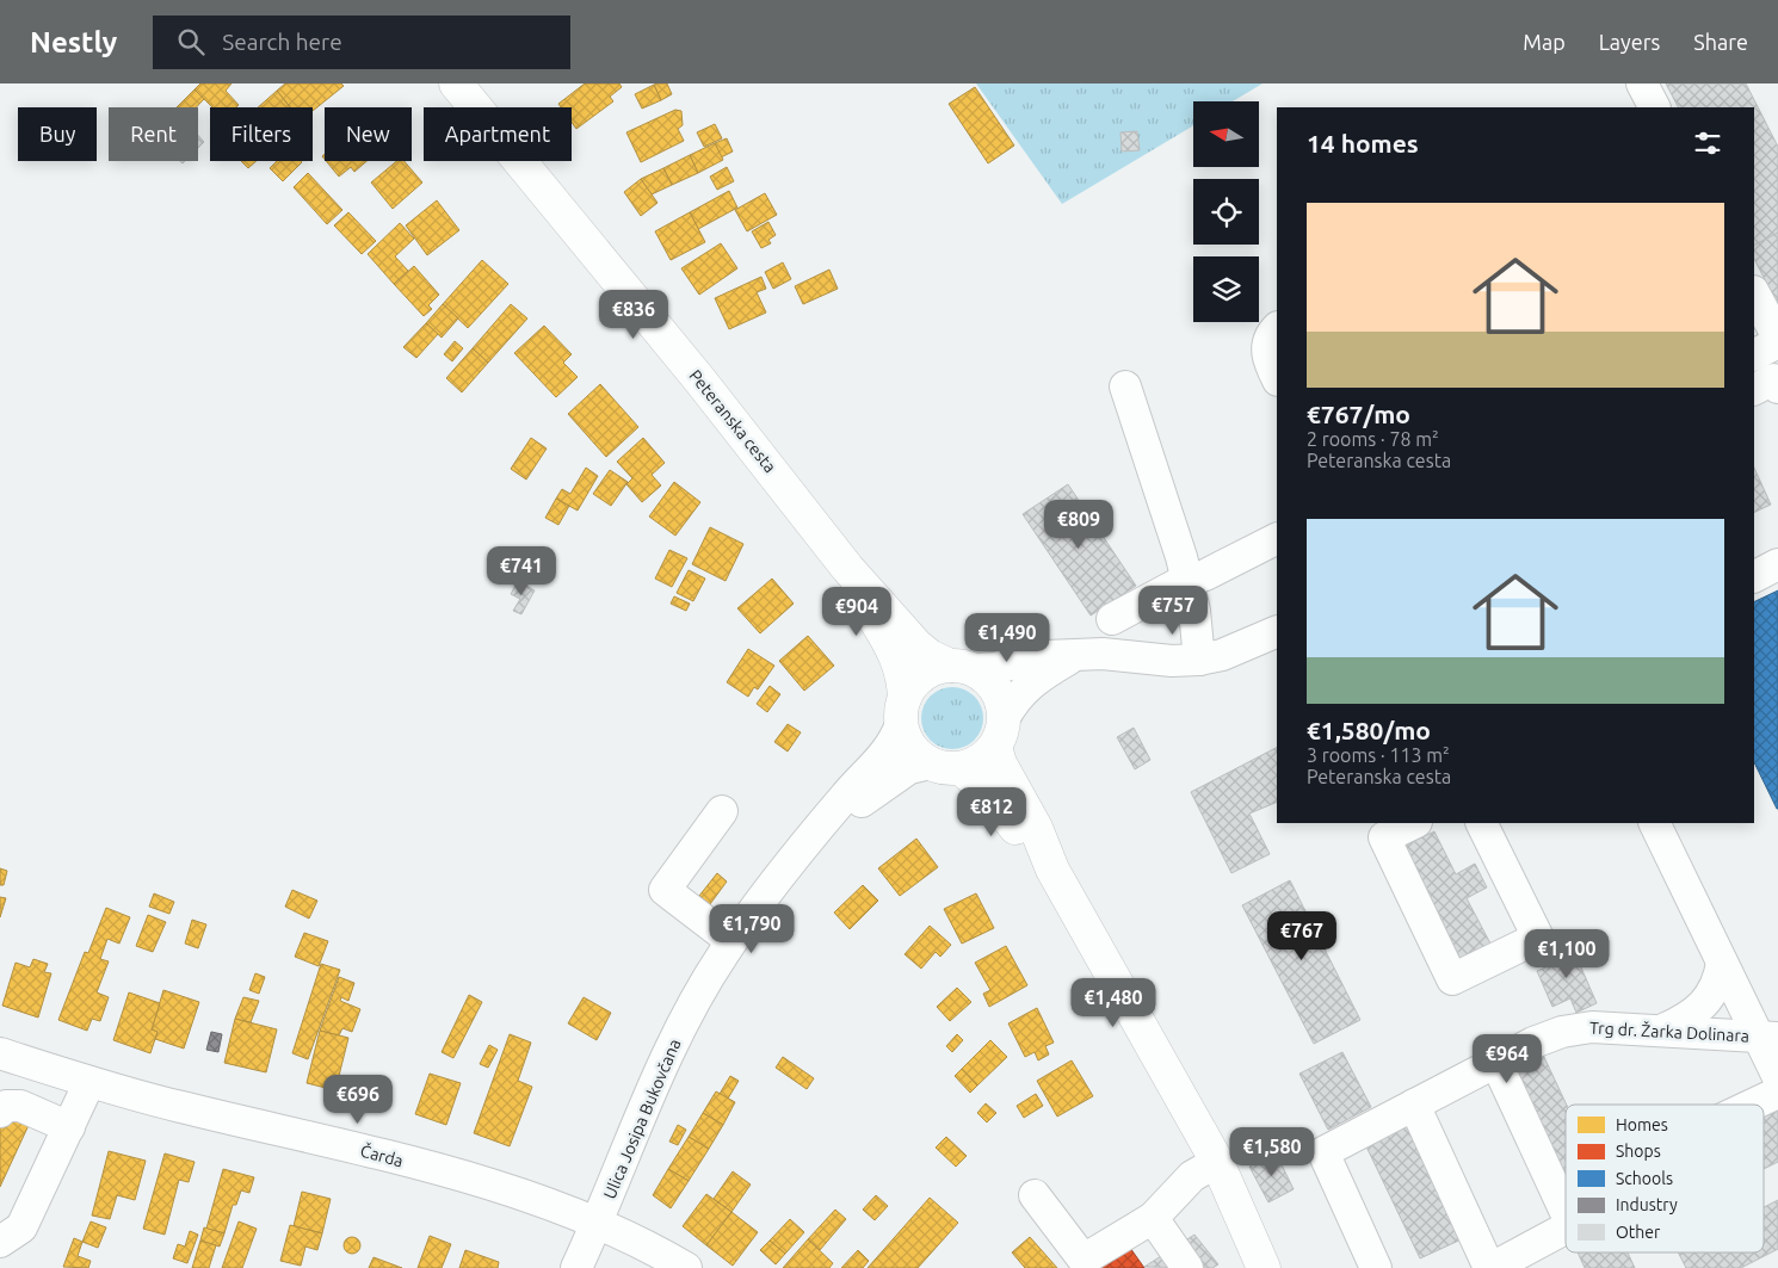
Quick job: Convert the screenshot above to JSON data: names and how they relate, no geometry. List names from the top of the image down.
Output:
{
  "streets": {
    "main road": ["Peteranska cesta"],
    "street": ["Trg dr. Žarka Dolinara", "Ulica Josipa Bukovčana", "Čarda"]
  },
  "crossings": [
    ["Peteranska cesta", "Ulica Josipa Bukovčana"],
    ["Ulica Josipa Bukovčana", "Čarda"]
  ],
  "legend": [
    "Homes",
    "Shops",
    "Schools",
    "Industry",
    "Other"
  ],
  "north": "left",
  "page": {
    "header": "Nestly",
    "search": "Search here",
    "nav": ["Map", "Layers", "Share"],
    "chip": [
      "Buy",
      "Rent",
      "Filters",
      "New",
      "Apartment"
    ],
    "heading": "14 homes",
    "list": [
      {
        "name": "€767/mo",
        "note": "2 rooms · 78 m² · Peteranska cesta"
      },
      {
        "name": "€1,580/mo",
        "note": "3 rooms · 113 m² · Peteranska cesta"
      }
    ],
    "price": [
      "€836",
      "€809",
      "€741",
      "€757",
      "€904",
      "€1,490",
      "€812",
      "€1,790",
      "€767",
      "€1,100",
      "€1,480",
      "€964",
      "€696",
      "€1,580"
    ]
  }
}
